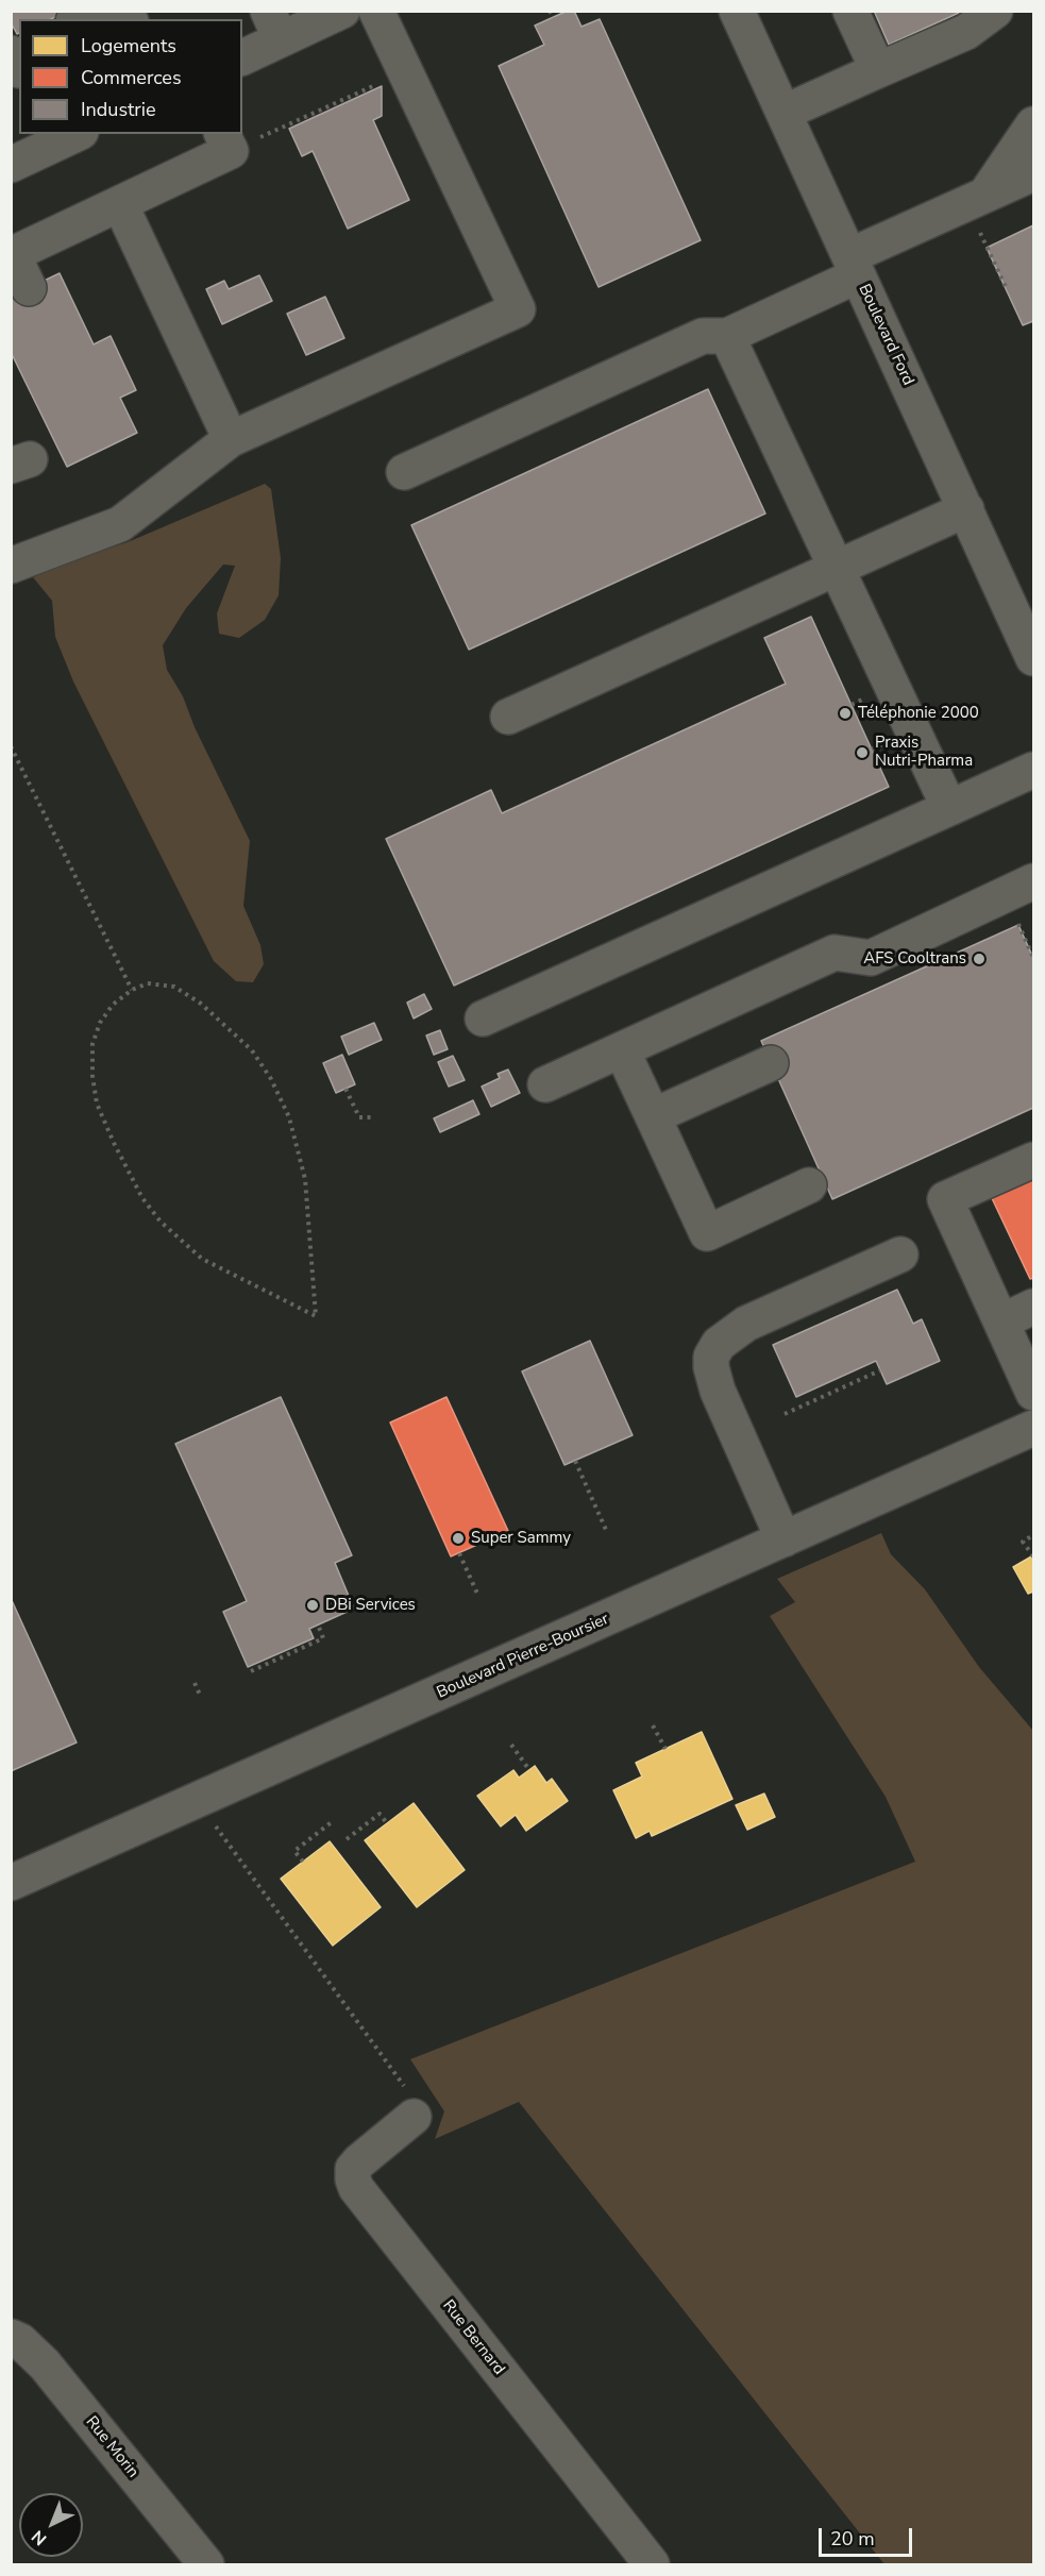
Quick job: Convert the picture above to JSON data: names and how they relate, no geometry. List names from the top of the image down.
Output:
{
  "streets": {
    "street": [
      "Boulevard Ford",
      "Boulevard Pierre-Boursier",
      "Rue Bernard",
      "Rue Morin"
    ]
  },
  "places": [
    "Téléphonie 2000",
    "Praxis Nutri-Pharma",
    "AFS Cooltrans",
    "Super Sammy",
    "DBi Services"
  ],
  "legend": ["Logements", "Commerces", "Industrie"],
  "scale_bar": "20 m",
  "north": "bottom left"
}
